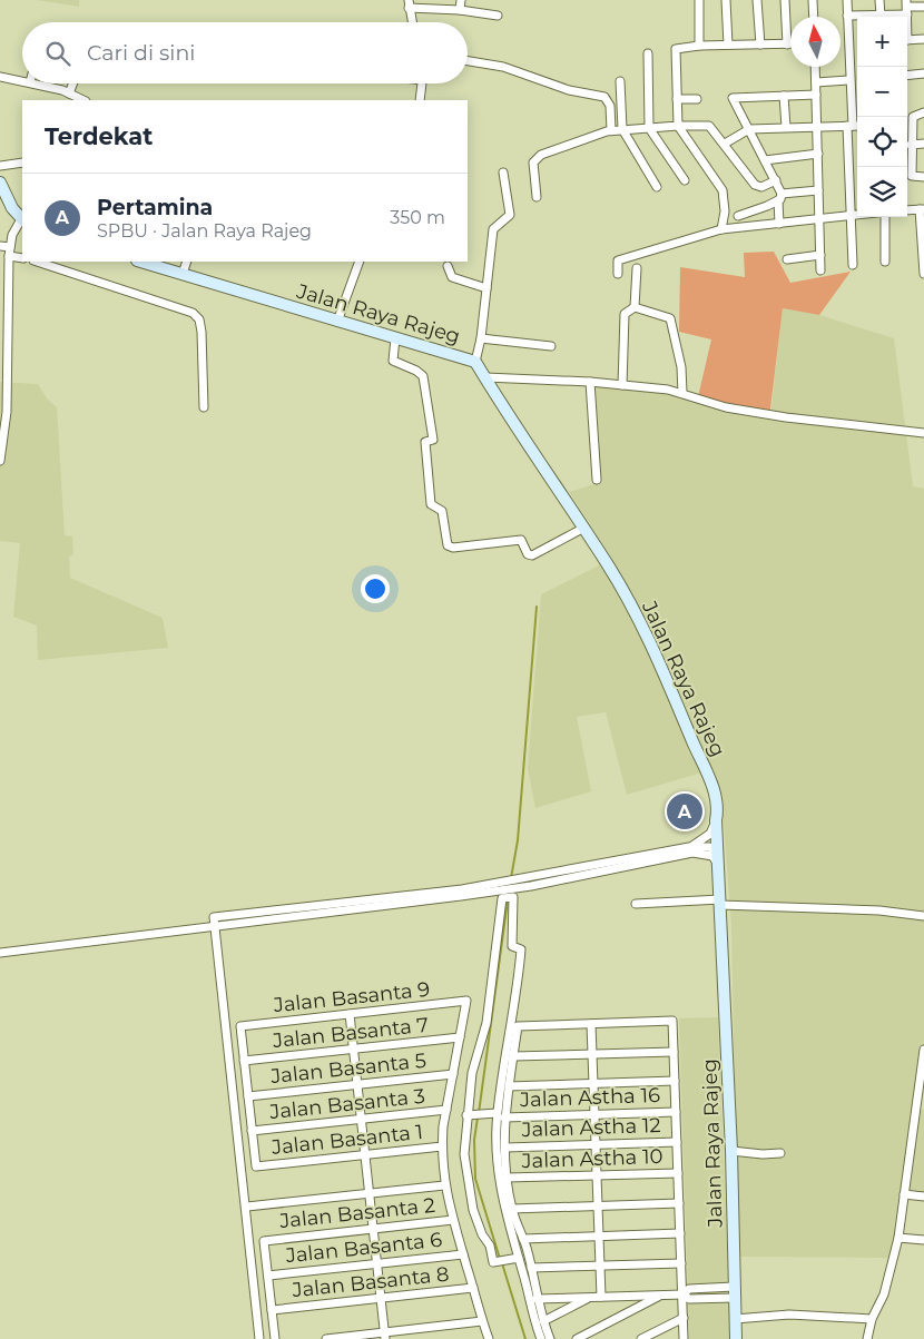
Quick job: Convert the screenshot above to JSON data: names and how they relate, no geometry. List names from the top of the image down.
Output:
{
  "streets": {
    "main road": ["Jalan Raya Rajeg"],
    "street": [
      "Jalan Basanta 9",
      "Jalan Basanta 7",
      "Jalan Basanta 5",
      "Jalan Astha 16",
      "Jalan Basanta 3",
      "Jalan Astha 12",
      "Jalan Basanta 1",
      "Jalan Astha 10",
      "Jalan Basanta 2",
      "Jalan Basanta 6",
      "Jalan Basanta 8"
    ]
  },
  "crossings": [
    ["Jalan Basanta 9", "Jalan Basanta 7"],
    ["Jalan Basanta 3", "Jalan Basanta 1"],
    ["Jalan Basanta 2", "Jalan Basanta 6"]
  ],
  "north": "top",
  "page": {
    "map_buttons": ["+", "−"],
    "search": "Cari di sini",
    "heading": "Terdekat",
    "list": [
      {
        "mark": "A",
        "name": "Pertamina",
        "note": "SPBU · Jalan Raya Rajeg",
        "value": "350 m"
      }
    ],
    "pins": "A"
  }
}
